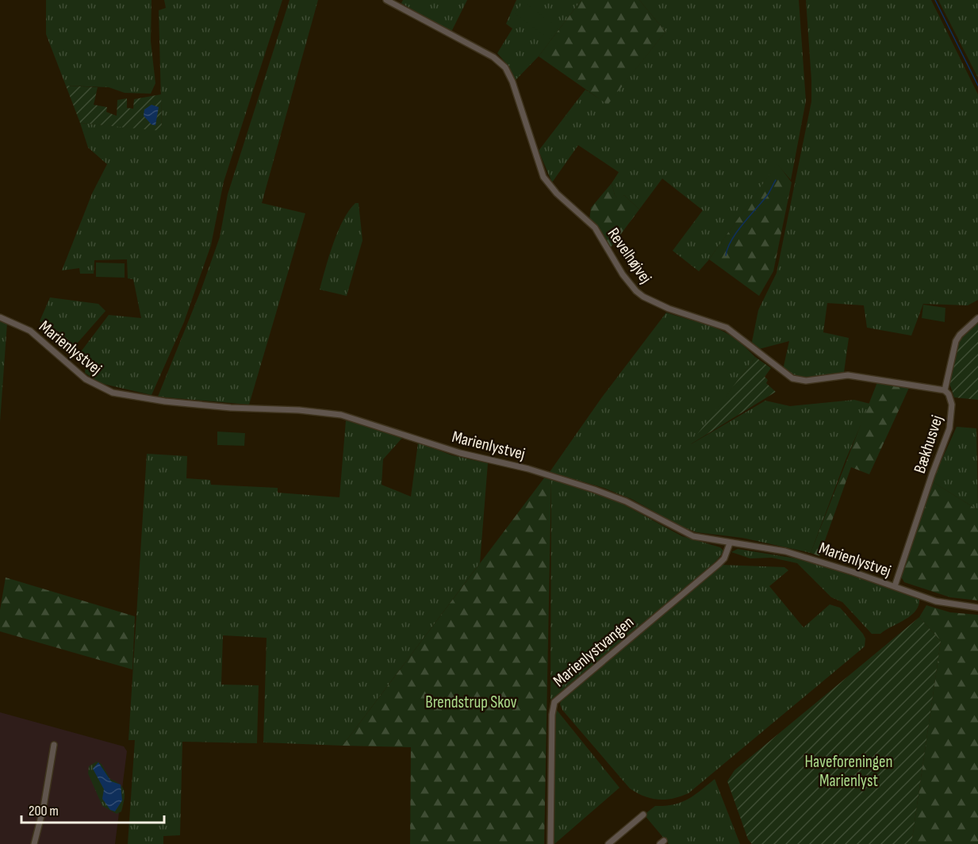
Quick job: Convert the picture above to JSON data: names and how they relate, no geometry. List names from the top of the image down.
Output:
{
  "streets": {
    "street": [
      "Revelhøjvej",
      "Marienlystvej",
      "Bækhusvej",
      "Marienlystvangen"
    ]
  },
  "crossings": [
    ["Revelhøjvej", "Bækhusvej"],
    ["Marienlystvej", "Bækhusvej"],
    ["Marienlystvej", "Marienlystvangen"]
  ],
  "parks": ["Brendstrup Skov", "Haveforeningen Marienlyst"],
  "scale_bar": "200 m"
}
